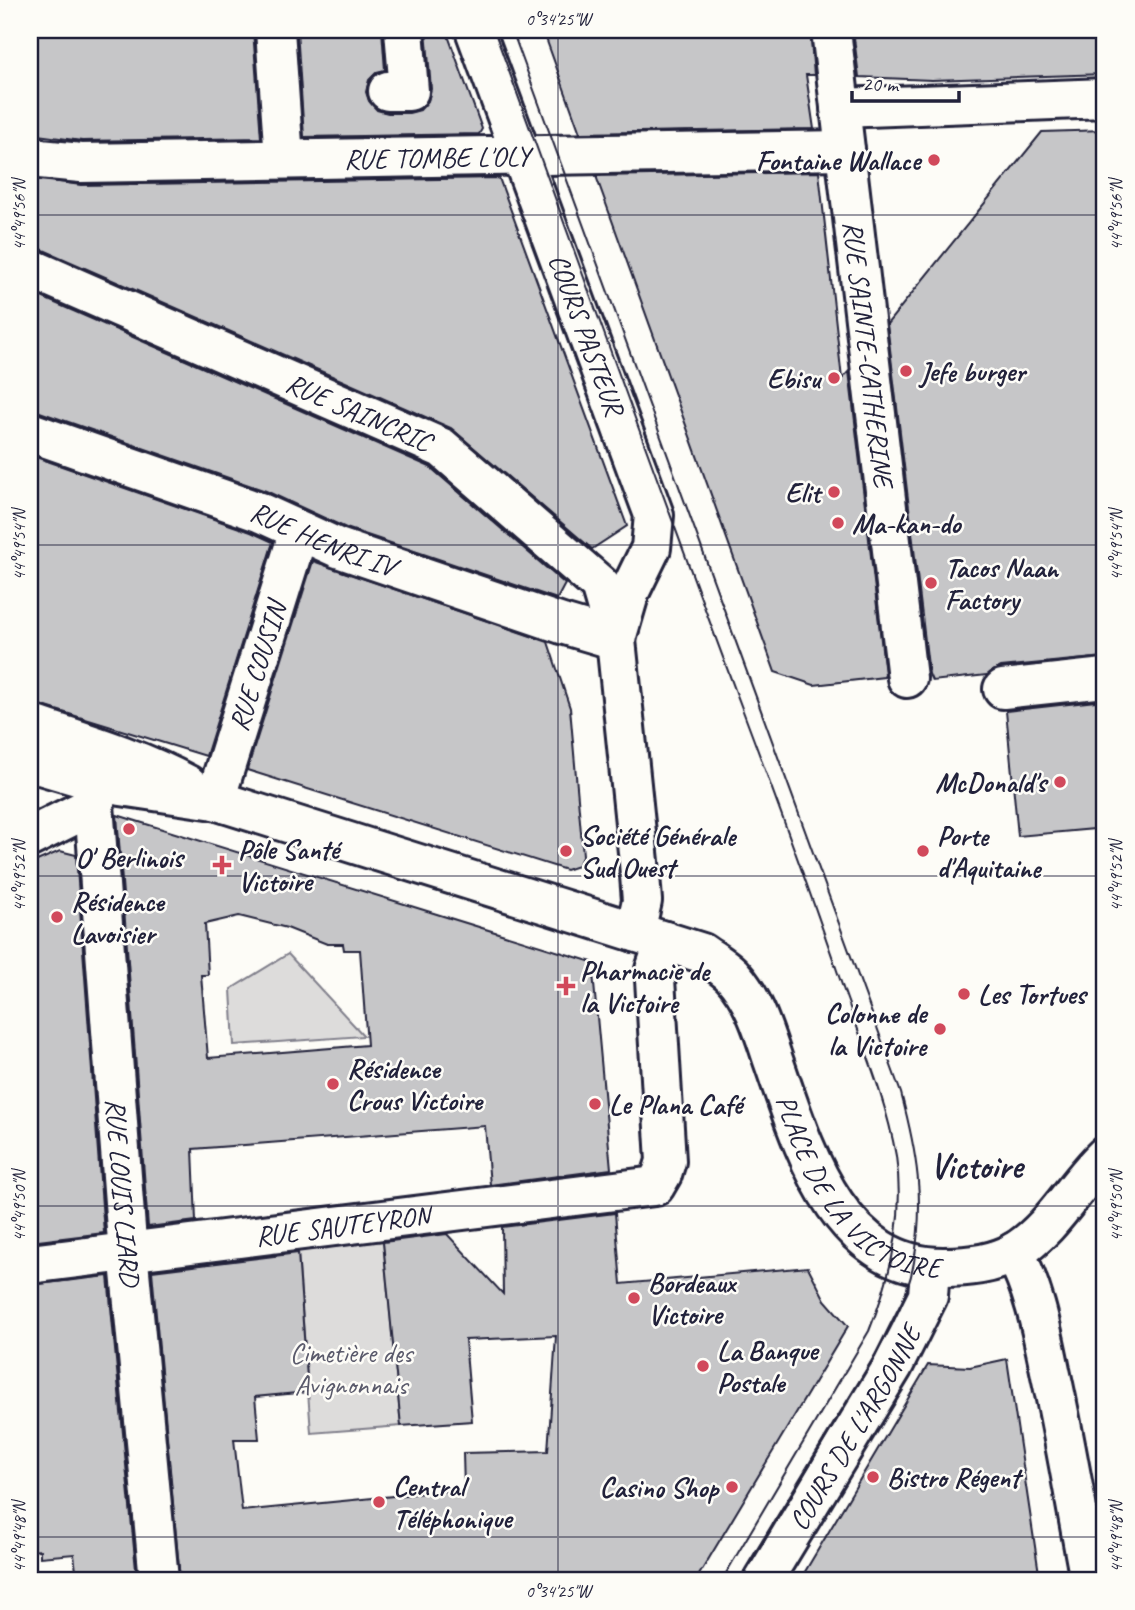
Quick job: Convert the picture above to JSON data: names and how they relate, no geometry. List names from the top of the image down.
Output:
{
  "streets": {
    "street": [
      "RUE TOMBE L'OLY",
      "COURS PASTEUR",
      "RUE SAINTE-CATHERINE",
      "RUE SAINCRIC",
      "RUE HENRI IV",
      "RUE COUSIN",
      "PLACE DE LA VICTOIRE",
      "RUE LOUIS LIARD",
      "RUE SAUTEYRON",
      "COURS DE L'ARGONNE"
    ]
  },
  "crossings": [
    ["RUE TOMBE L'OLY", "COURS PASTEUR"],
    ["RUE TOMBE L'OLY", "RUE SAINTE-CATHERINE"],
    ["COURS PASTEUR", "RUE SAINCRIC"],
    ["COURS PASTEUR", "RUE HENRI IV"],
    ["RUE SAINCRIC", "RUE HENRI IV"],
    ["RUE HENRI IV", "RUE COUSIN"],
    ["RUE COUSIN", "PLACE DE LA VICTOIRE"],
    ["PLACE DE LA VICTOIRE", "RUE SAUTEYRON"],
    ["PLACE DE LA VICTOIRE", "COURS DE L'ARGONNE"],
    ["RUE LOUIS LIARD", "RUE SAUTEYRON"]
  ],
  "districts": ["Victoire"],
  "parks": ["Cimetière des Avignonnais"],
  "places": {
    "other": [
      "Fontaine Wallace",
      "Jefe burger",
      "Ebisu",
      "Elit",
      "Ma-kan-do",
      "Tacos Naan Factory",
      "McDonald's",
      "O' Berlinois",
      "Société Générale Sud Ouest",
      "Porte d'Aquitaine",
      "Résidence Lavoisier",
      "Les Tortues",
      "Colonne de la Victoire",
      "Résidence Crous Victoire",
      "Le Plana Café",
      "Bordeaux Victoire",
      "La Banque Postale",
      "Bistro Régent",
      "Casino Shop",
      "Central Téléphonique"
    ],
    "health": ["Pôle Santé Victoire", "Pharmacie de la Victoire"]
  },
  "scale_bar": "20 m",
  "coordinates": [
    "0°34'25\"W",
    "44°49'56\"N",
    "44°49'54\"N",
    "44°49'52\"N",
    "44°49'50\"N",
    "44°49'48\"N"
  ]
}
